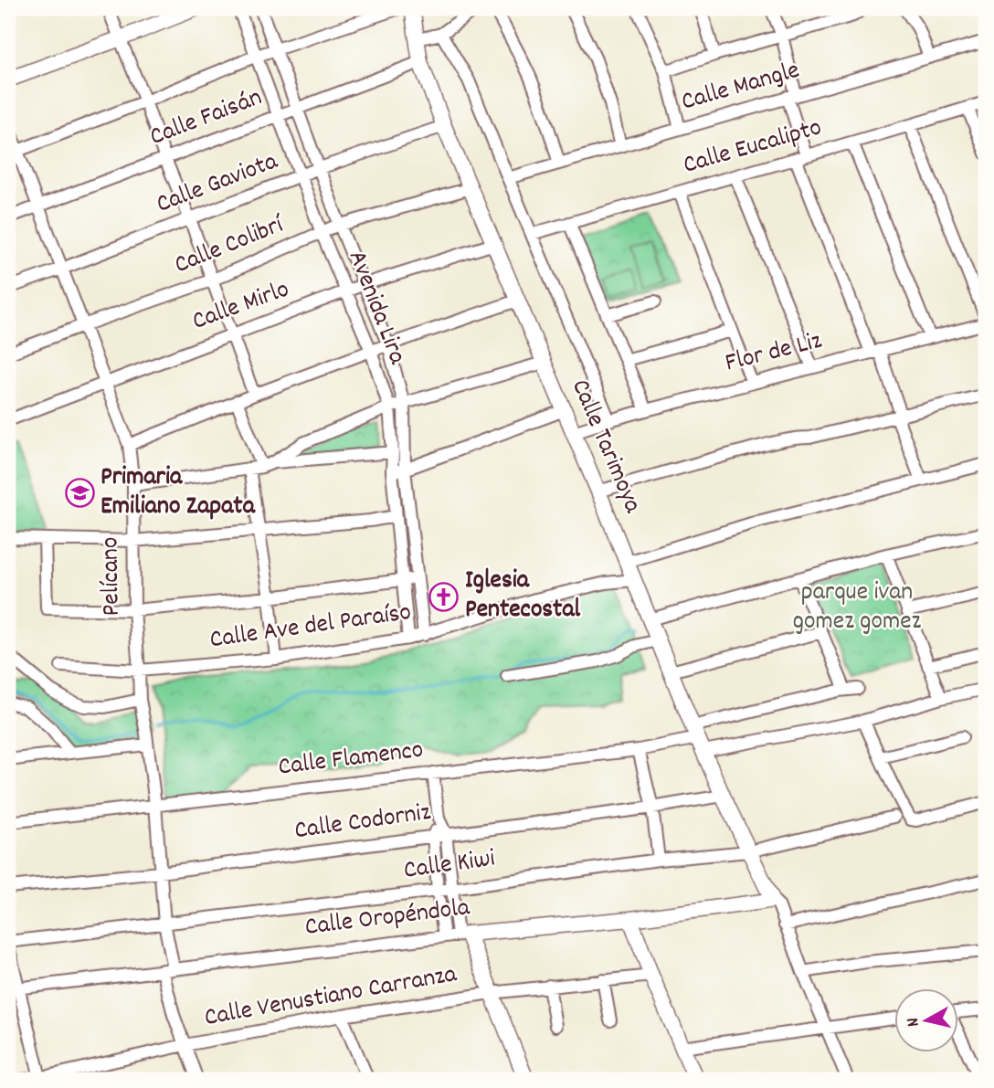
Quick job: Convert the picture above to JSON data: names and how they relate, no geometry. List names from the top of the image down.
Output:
{
  "streets": {
    "street": [
      "Calle Mangle",
      "Calle Faisán",
      "Calle Eucalipto",
      "Calle Gaviota",
      "Calle Colibrí",
      "Calle Mirlo",
      "Avenida Lira",
      "Flor de Liz",
      "Calle Tarimoya",
      "Pelícano",
      "Calle Ave del Paraíso",
      "Calle Flamenco",
      "Calle Codorniz",
      "Calle Kiwi",
      "Calle Oropéndola",
      "Calle Venustiano Carranza"
    ]
  },
  "crossings": [
    ["Calle Faisán", "Avenida Lira"],
    ["Calle Faisán", "Calle Tarimoya"],
    ["Calle Faisán", "Pelícano"],
    ["Calle Gaviota", "Avenida Lira"],
    ["Calle Gaviota", "Calle Tarimoya"],
    ["Calle Gaviota", "Pelícano"],
    ["Calle Colibrí", "Avenida Lira"],
    ["Calle Colibrí", "Calle Tarimoya"],
    ["Calle Colibrí", "Pelícano"],
    ["Calle Mirlo", "Avenida Lira"],
    ["Calle Mirlo", "Calle Tarimoya"],
    ["Calle Mirlo", "Pelícano"],
    ["Avenida Lira", "Calle Ave del Paraíso"],
    ["Flor de Liz", "Calle Tarimoya"],
    ["Calle Tarimoya", "Calle Ave del Paraíso"],
    ["Calle Tarimoya", "Calle Flamenco"],
    ["Calle Tarimoya", "Calle Codorniz"],
    ["Calle Tarimoya", "Calle Kiwi"],
    ["Calle Tarimoya", "Calle Oropéndola"],
    ["Pelícano", "Calle Ave del Paraíso"],
    ["Pelícano", "Calle Flamenco"],
    ["Pelícano", "Calle Codorniz"],
    ["Pelícano", "Calle Kiwi"],
    ["Pelícano", "Calle Oropéndola"],
    ["Pelícano", "Calle Venustiano Carranza"]
  ],
  "parks": ["parque ivan gomez gomez"],
  "places": {
    "school or university": ["Primaria Emiliano Zapata"],
    "church": ["Iglesia Pentecostal"]
  },
  "north": "left"
}
